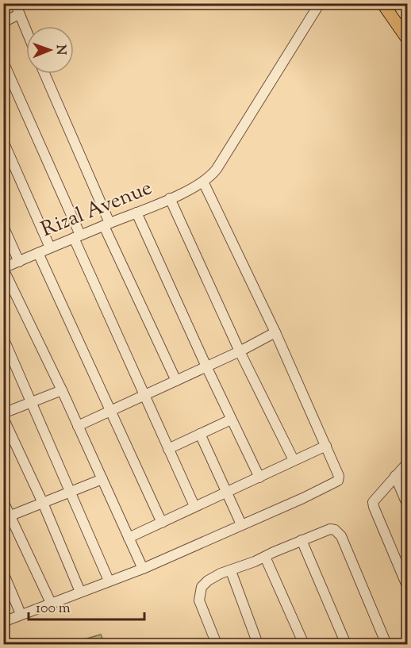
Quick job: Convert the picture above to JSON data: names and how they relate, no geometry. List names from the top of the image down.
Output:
{
  "streets": {
    "street": ["Rizal Avenue"]
  },
  "scale_bar": "100 m",
  "north": "right"
}
